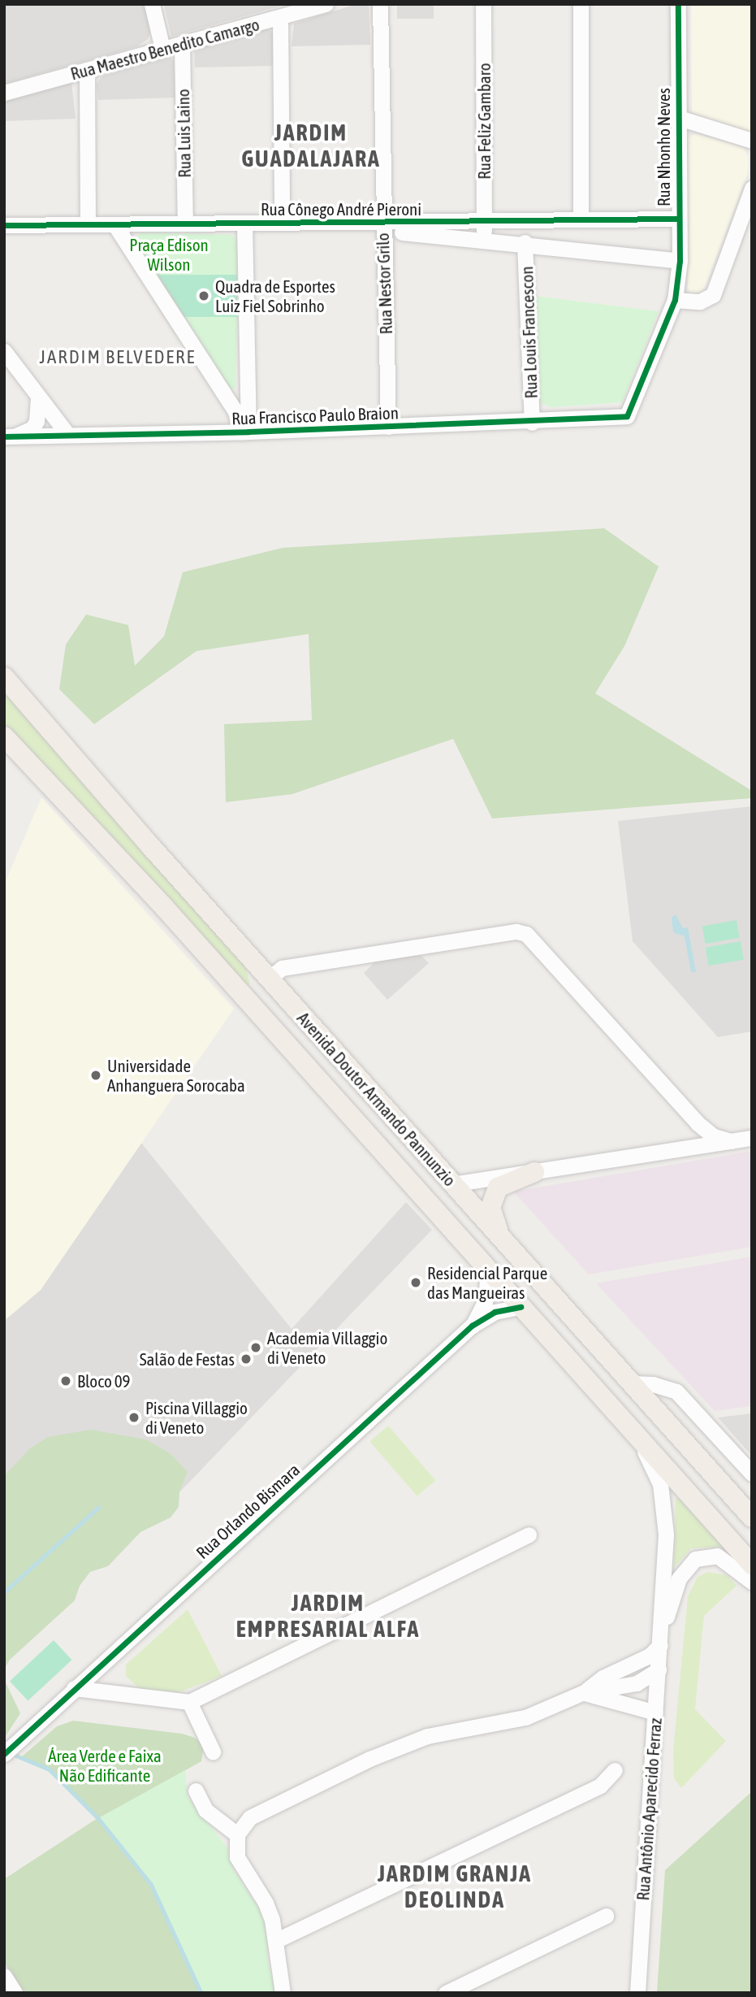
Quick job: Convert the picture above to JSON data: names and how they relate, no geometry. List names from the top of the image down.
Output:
{
  "streets": {
    "main road": ["Avenida Doutor Armando Pannunzio"],
    "street": [
      "Rua Maestro Benedito Camargo",
      "Rua Feliz Gambaro",
      "Rua Luis Laino",
      "Rua Nhonho Neves",
      "Rua Cônego André Pieroni",
      "Rua Nestor Grilo",
      "Rua Louis Francescon",
      "Rua Francisco Paulo Braion",
      "Rua Orlando Bismara",
      "Rua Antônio Aparecido Ferraz"
    ]
  },
  "crossings": [
    ["Rua Maestro Benedito Camargo", "Rua Luis Laino"],
    ["Rua Feliz Gambaro", "Rua Cônego André Pieroni"],
    ["Rua Luis Laino", "Rua Cônego André Pieroni"],
    ["Rua Nhonho Neves", "Rua Cônego André Pieroni"],
    ["Rua Nhonho Neves", "Rua Francisco Paulo Braion"],
    ["Rua Cônego André Pieroni", "Rua Nestor Grilo"],
    ["Rua Cônego André Pieroni", "Rua Louis Francescon"],
    ["Rua Nestor Grilo", "Rua Francisco Paulo Braion"],
    ["Rua Louis Francescon", "Rua Francisco Paulo Braion"],
    ["Avenida Doutor Armando Pannunzio", "Rua Orlando Bismara"],
    ["Avenida Doutor Armando Pannunzio", "Rua Antônio Aparecido Ferraz"]
  ],
  "districts": [
    "JARDIM GUADALAJARA",
    "JARDIM BELVEDERE",
    "JARDIM EMPRESARIAL ALFA",
    "JARDIM GRANJA DEOLINDA"
  ],
  "parks": ["Praça Edison Wilson", "Área Verde e Faixa Não Edificante"],
  "places": [
    "Quadra de Esportes Luiz Fiel Sobrinho",
    "Universidade Anhanguera Sorocaba",
    "Residencial Parque das Mangueiras",
    "Academia Villaggio di Veneto",
    "Salão de Festas",
    "Bloco 09",
    "Piscina Villaggio di Veneto"
  ]
}
